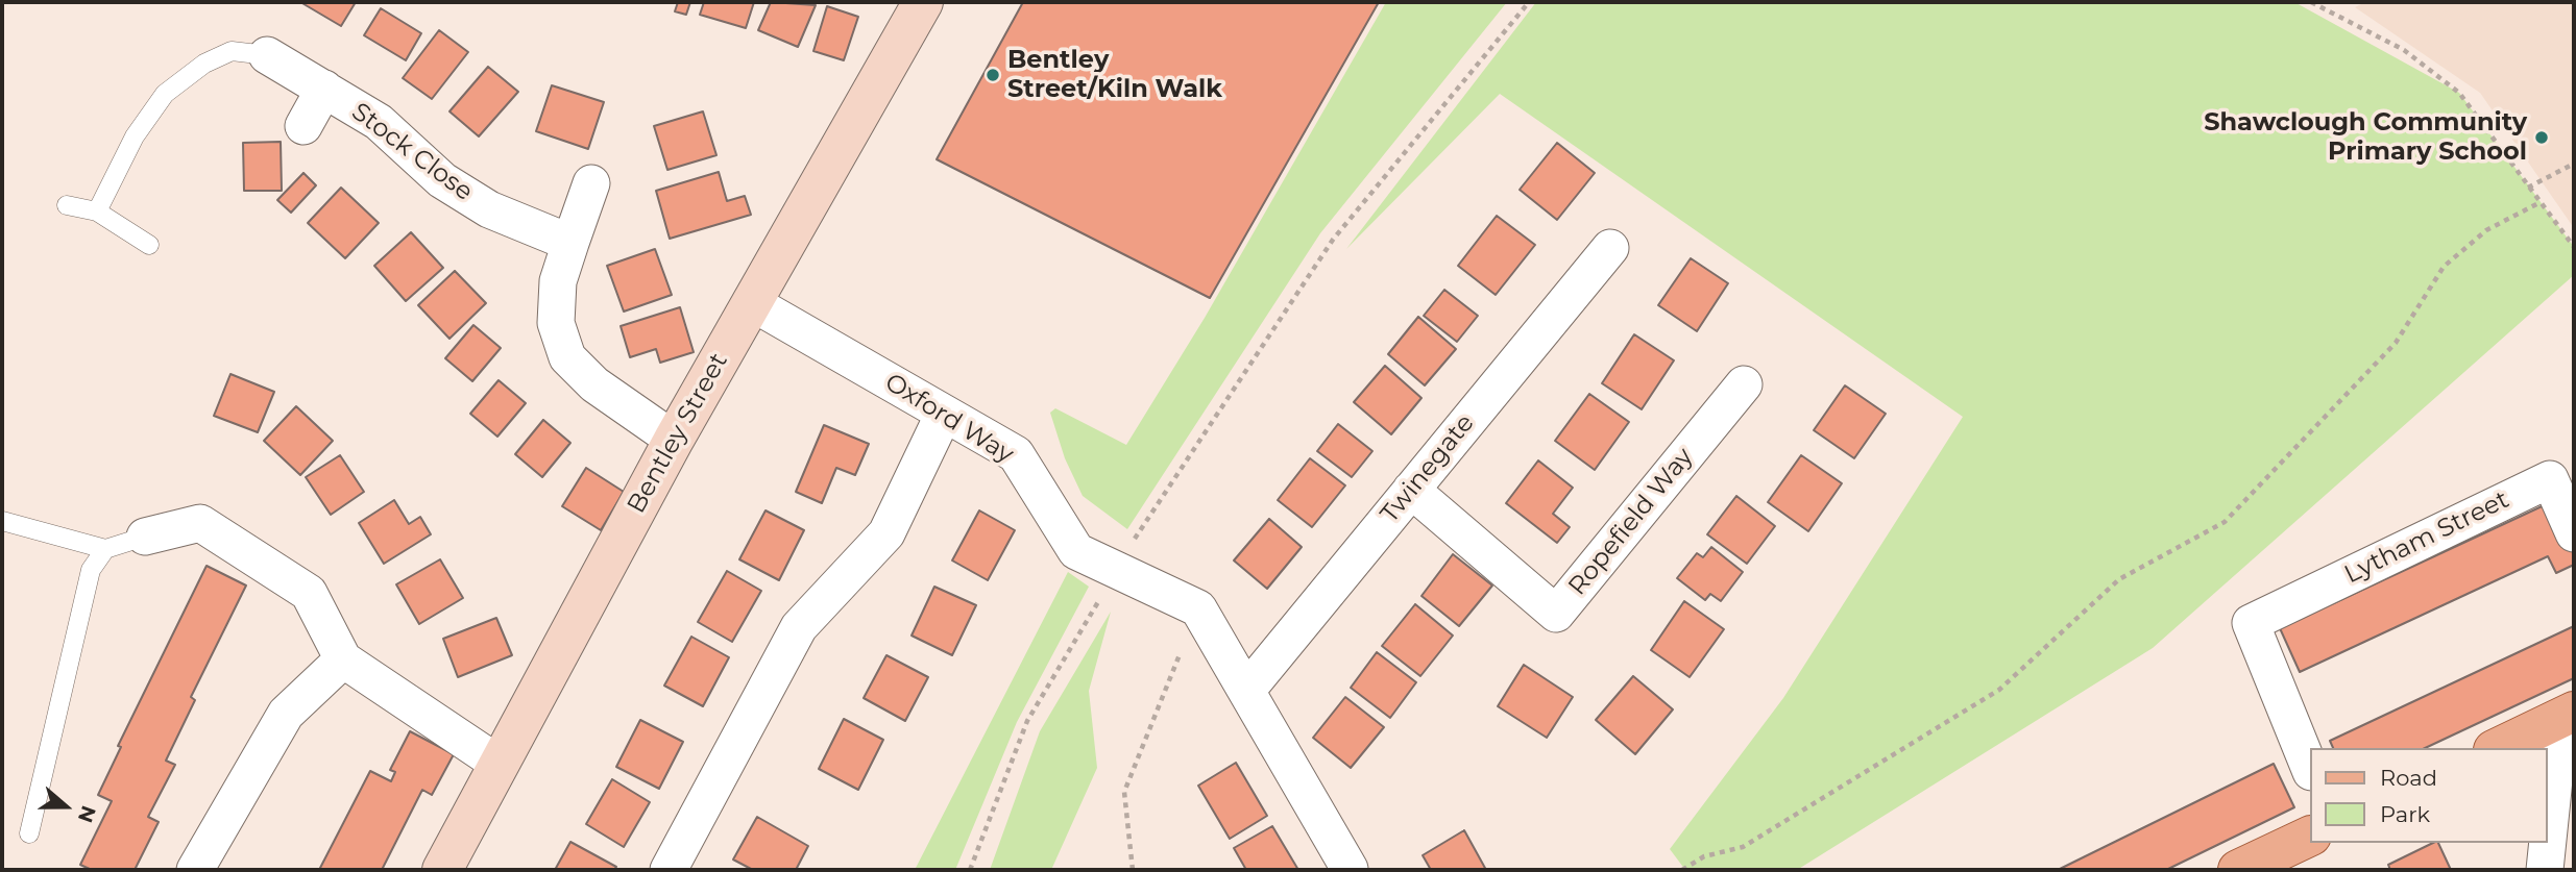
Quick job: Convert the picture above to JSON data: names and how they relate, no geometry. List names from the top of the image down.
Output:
{
  "streets": {
    "street": [
      "Stock Close",
      "Oxford Way",
      "Bentley Street",
      "Twinegate",
      "Ropefield Way",
      "Lytham Street"
    ]
  },
  "crossings": [
    ["Oxford Way", "Bentley Street"],
    ["Twinegate", "Ropefield Way"]
  ],
  "places": ["Bentley Street/Kiln Walk", "Shawclough Community Primary School"],
  "legend": ["Road", "Park"],
  "north": "right"
}
